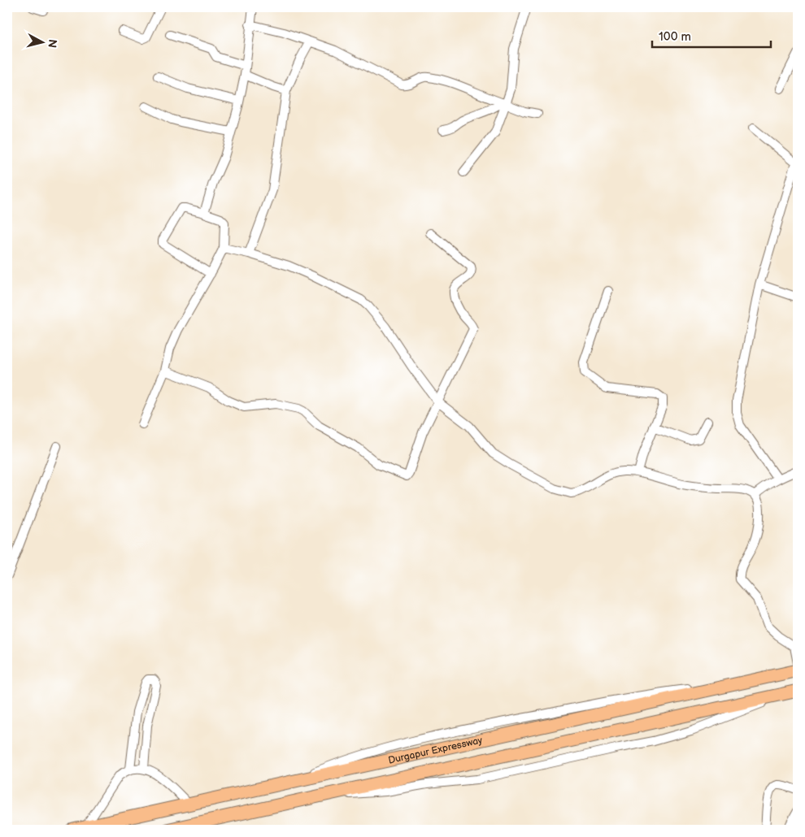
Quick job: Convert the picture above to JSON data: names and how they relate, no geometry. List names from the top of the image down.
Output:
{
  "streets": {
    "highway": ["Durgapur Expressway"]
  },
  "scale_bar": "100 m",
  "north": "right"
}
